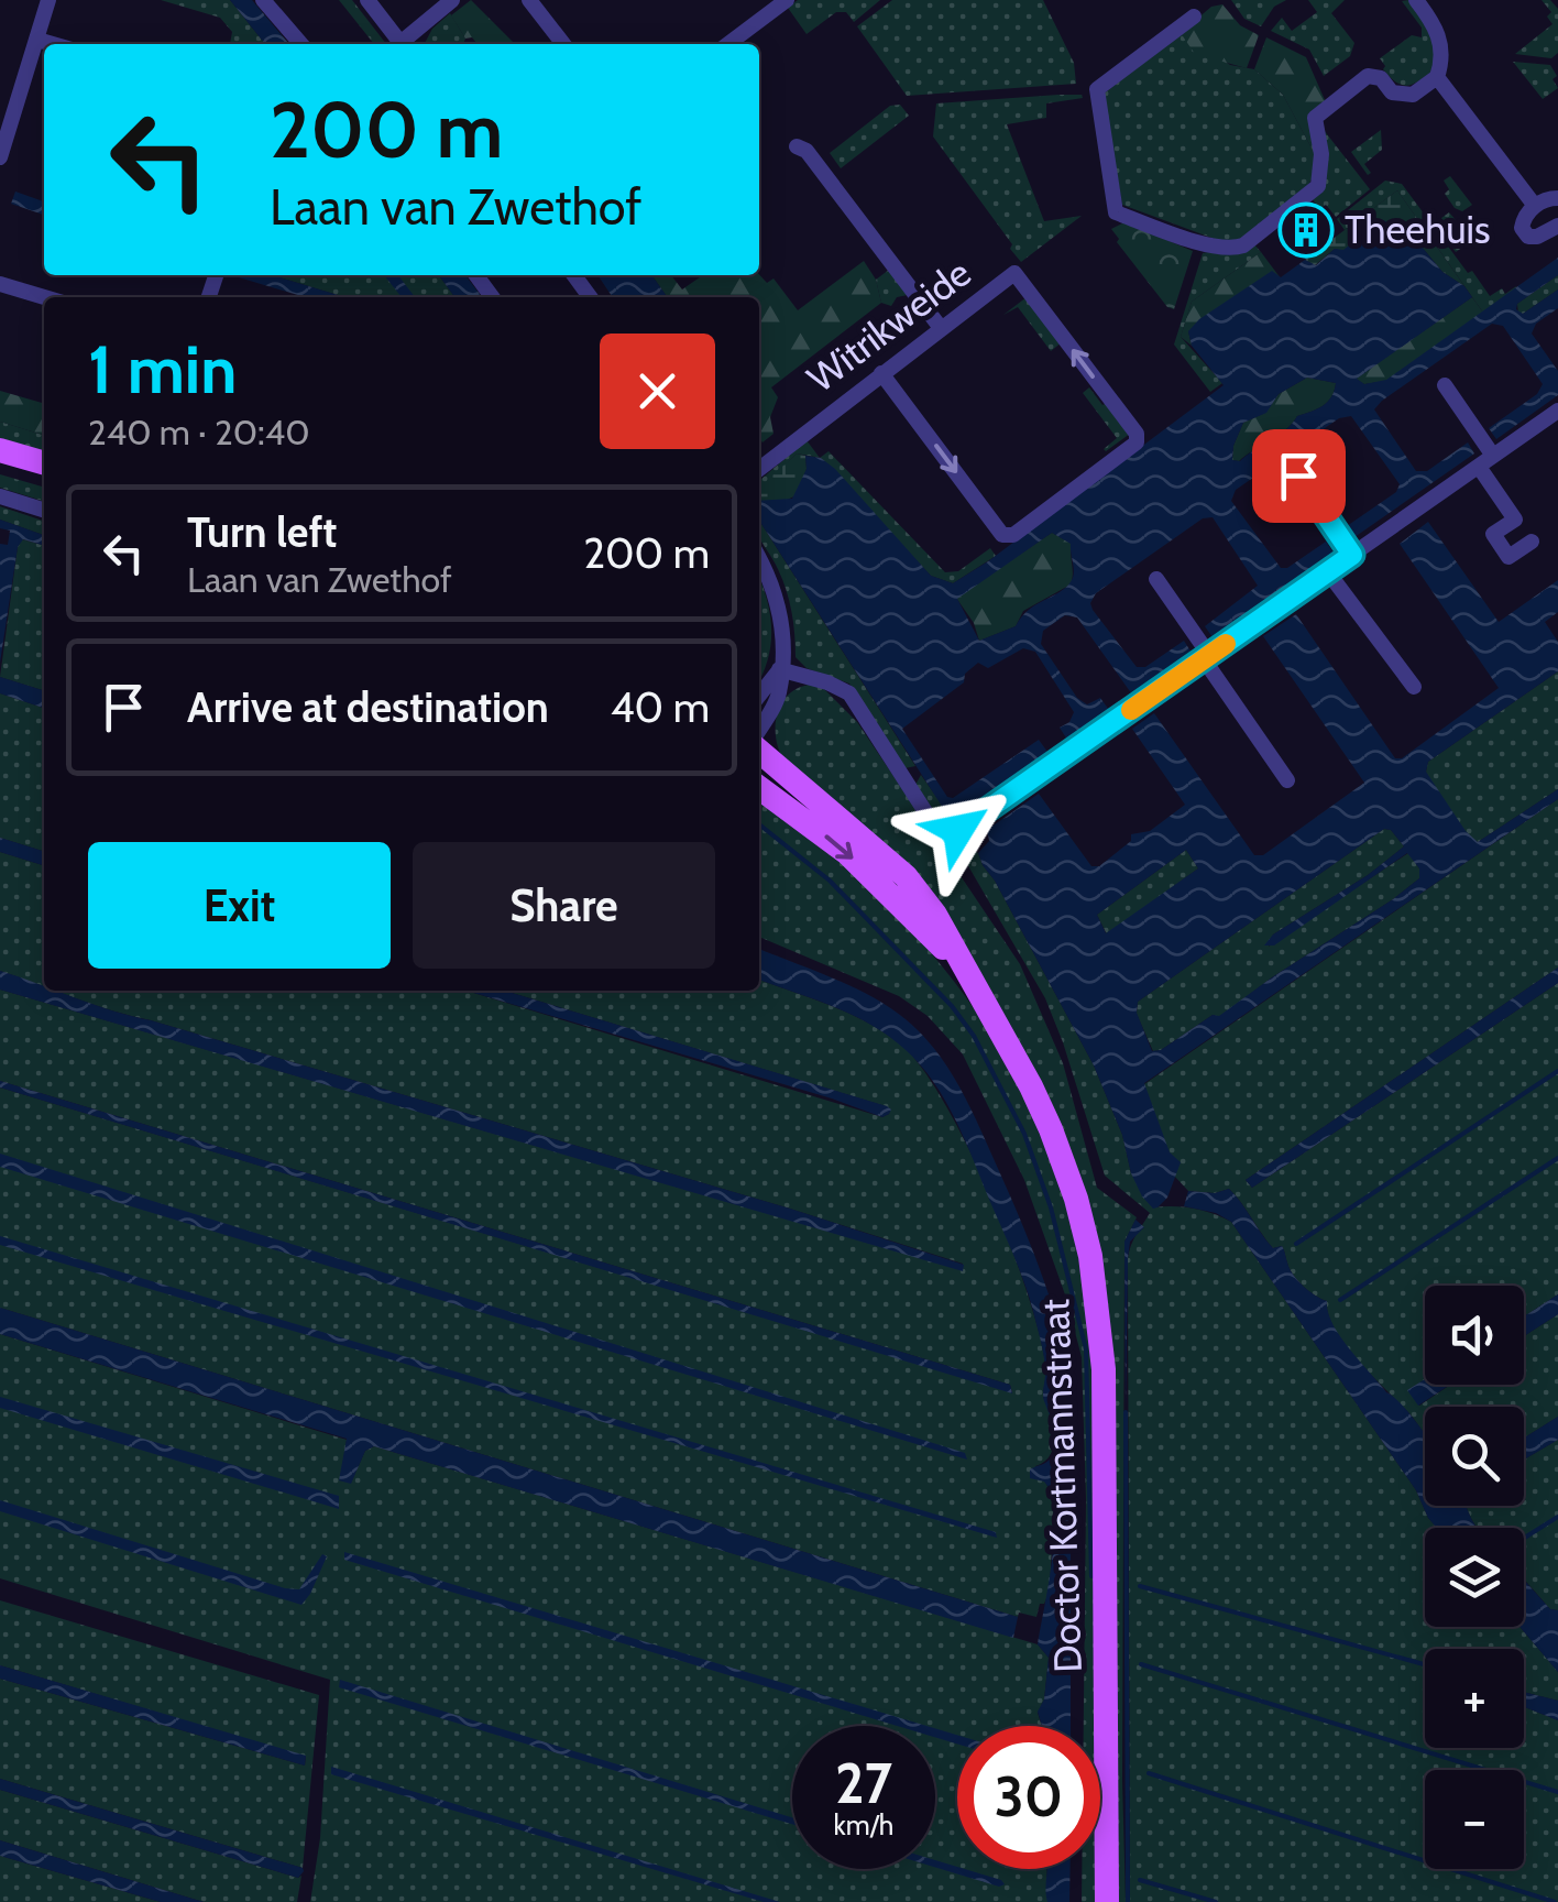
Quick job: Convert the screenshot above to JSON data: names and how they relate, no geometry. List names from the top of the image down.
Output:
{
  "streets": {
    "main road": ["Doctor Kortmannstraat"],
    "street": ["Witrikweide"]
  },
  "places": {
    "building": ["Theehuis"]
  },
  "page": {
    "turn": ["200 m", "Laan van Zwethof"],
    "heading": ["1 min", "240 m · 20:40"],
    "list": [
      {
        "name": "Turn left",
        "note": "Laan van Zwethof",
        "value": "200 m"
      },
      {
        "name": "Arrive at destination",
        "value": "40 m"
      }
    ],
    "buttons": ["Exit", "Share"],
    "map_buttons": ["+", "−"],
    "speed": "27 km/h",
    "limit": "30"
  }
}
